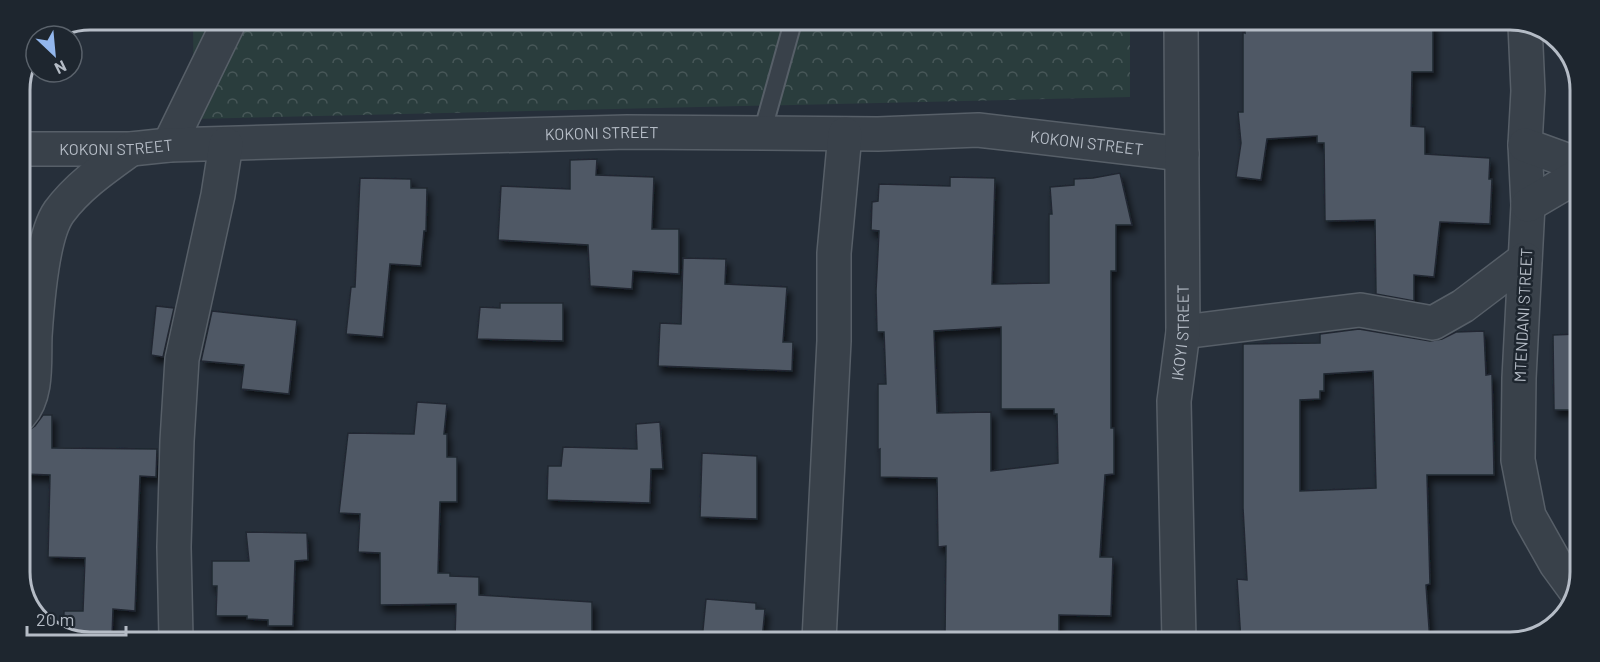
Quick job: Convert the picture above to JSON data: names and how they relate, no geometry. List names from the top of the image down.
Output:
{
  "streets": {
    "street": ["KOKONI STREET", "MTENDANI STREET", "IKOYI STREET"]
  },
  "crossings": [
    ["KOKONI STREET", "IKOYI STREET"]
  ],
  "scale_bar": "20 m",
  "north": "bottom right"
}
